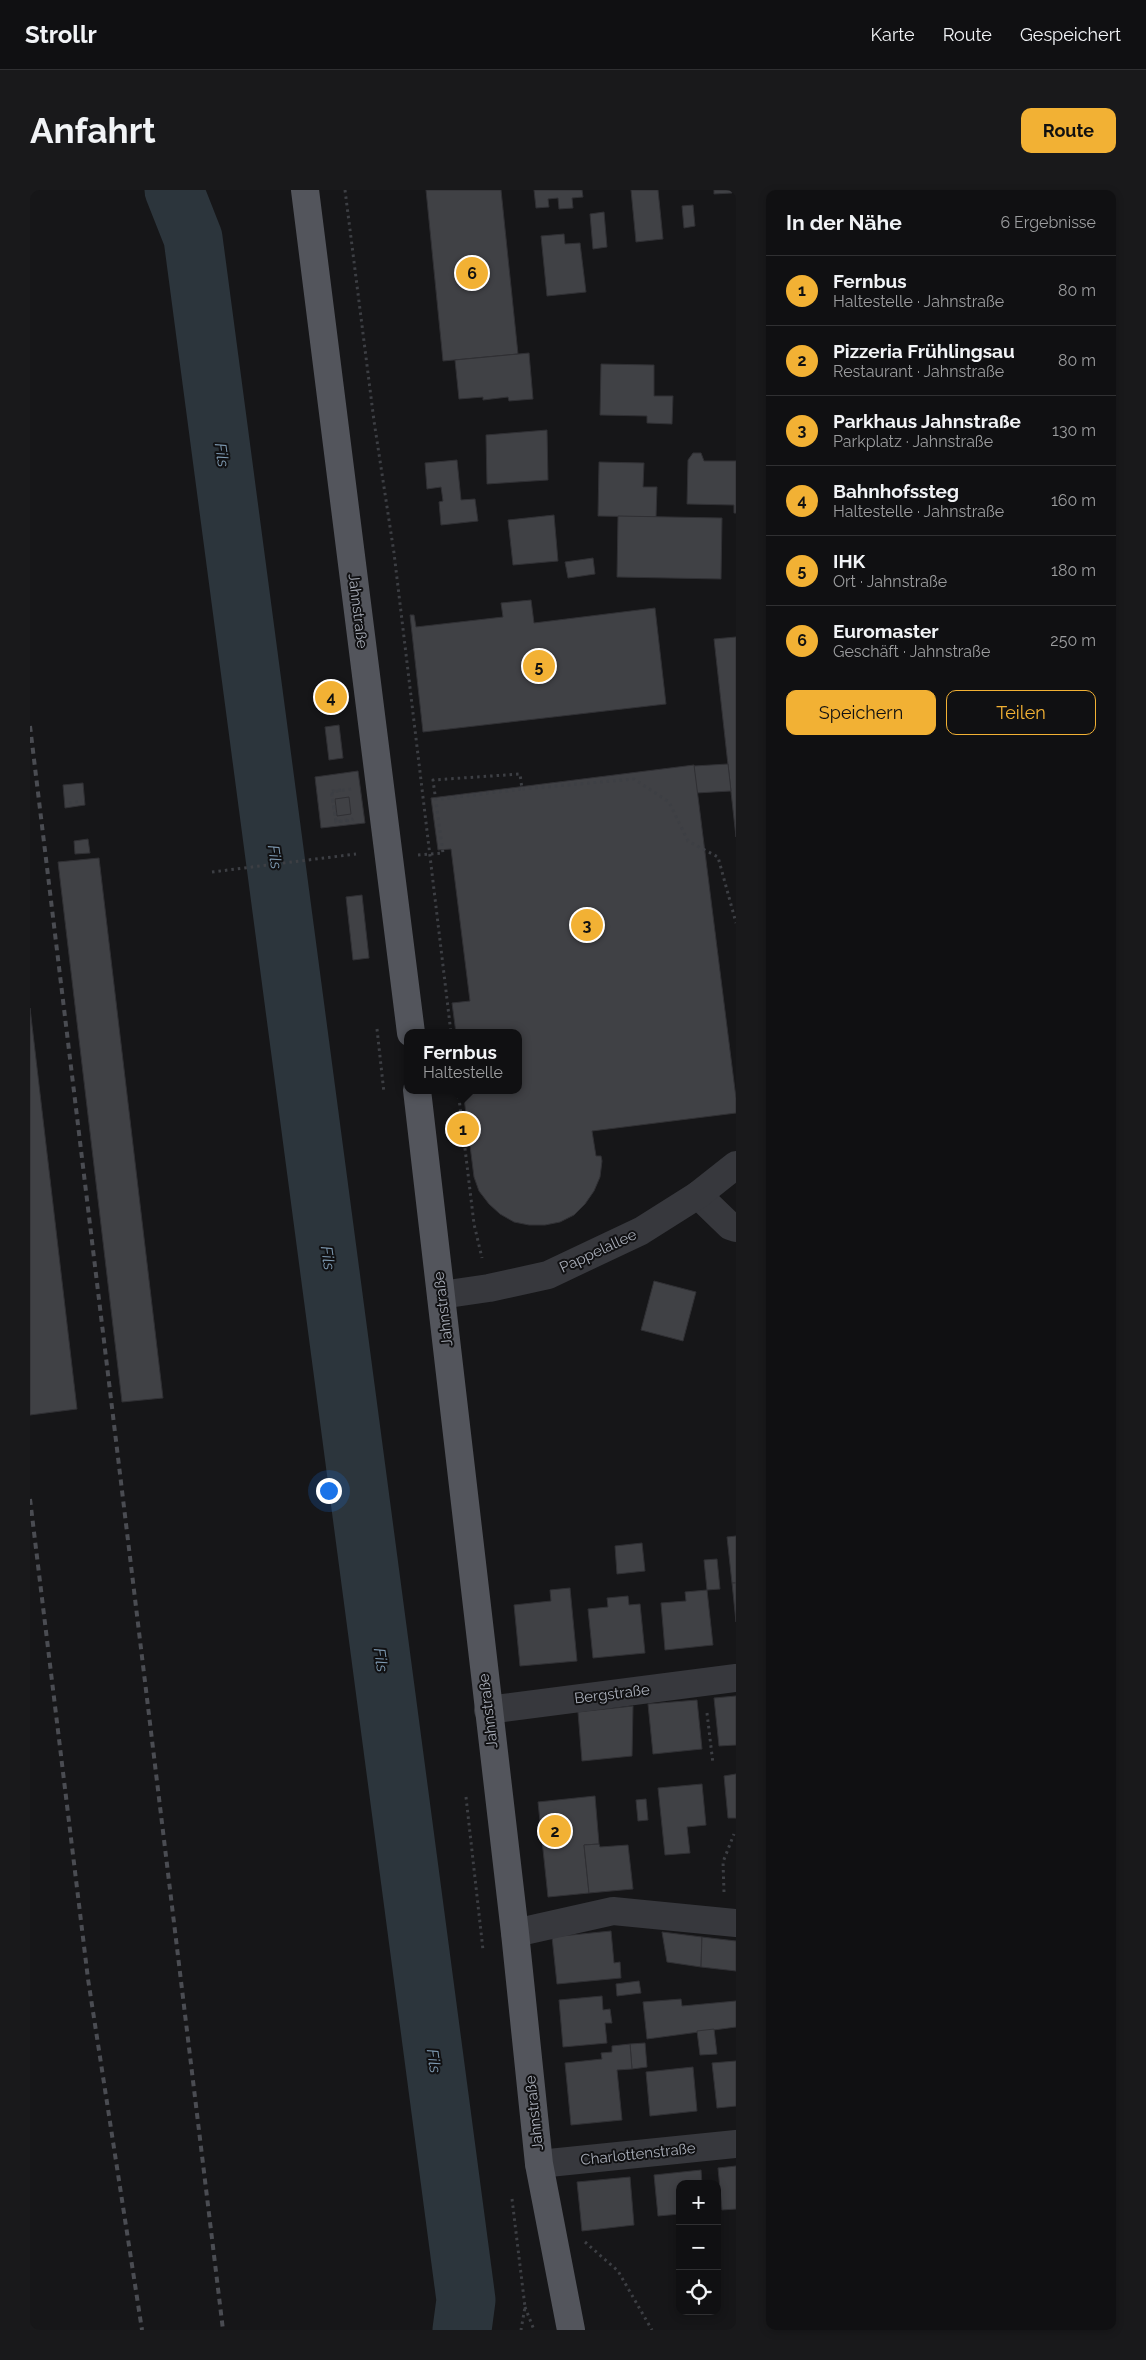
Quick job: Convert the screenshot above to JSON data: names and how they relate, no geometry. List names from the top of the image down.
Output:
{
  "streets": {
    "main road": ["Jahnstraße"],
    "street": ["Pappelallee", "Bergstraße", "Charlottenstraße"]
  },
  "crossings": [
    ["Jahnstraße", "Pappelallee"],
    ["Jahnstraße", "Bergstraße"],
    ["Jahnstraße", "Charlottenstraße"]
  ],
  "water": ["Fils"],
  "page": {
    "header": "Strollr",
    "nav": ["Karte", "Route", "Gespeichert"],
    "buttons": [
      "Route",
      ["Speichern", "Teilen"]
    ],
    "title": "Anfahrt",
    "heading": ["In der Nähe", "6 Ergebnisse"],
    "pins": [
      "6",
      "5",
      "4",
      "3",
      "1",
      "2"
    ],
    "list": [
      {
        "mark": "1",
        "name": "Fernbus",
        "note": "Haltestelle · Jahnstraße",
        "value": "80 m"
      },
      {
        "mark": "2",
        "name": "Pizzeria Frühlingsau",
        "note": "Restaurant · Jahnstraße",
        "value": "80 m"
      },
      {
        "mark": "3",
        "name": "Parkhaus Jahnstraße",
        "note": "Parkplatz · Jahnstraße",
        "value": "130 m"
      },
      {
        "mark": "4",
        "name": "Bahnhofssteg",
        "note": "Haltestelle · Jahnstraße",
        "value": "160 m"
      },
      {
        "mark": "5",
        "name": "IHK",
        "note": "Ort · Jahnstraße",
        "value": "180 m"
      },
      {
        "mark": "6",
        "name": "Euromaster",
        "note": "Geschäft · Jahnstraße",
        "value": "250 m"
      }
    ],
    "popup": ["Fernbus", "Haltestelle"],
    "map_buttons": ["+", "−"]
  }
}
